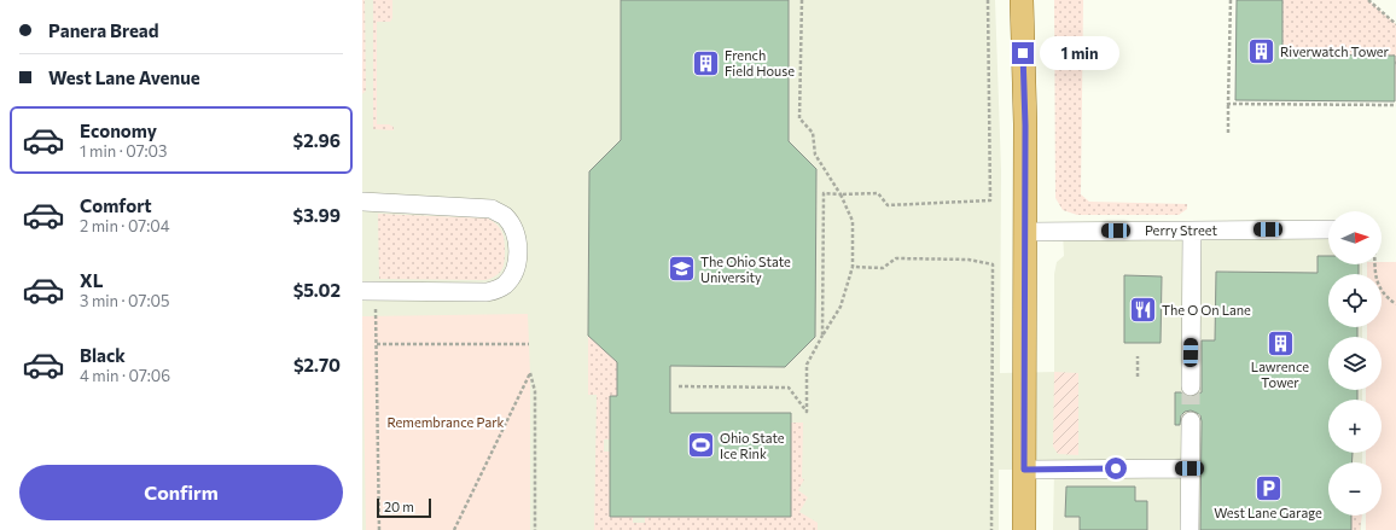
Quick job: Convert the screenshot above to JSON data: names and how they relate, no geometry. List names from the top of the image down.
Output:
{
  "streets": {
    "street": ["Perry Street"]
  },
  "parks": ["Remembrance Park"],
  "places": {
    "building": ["Riverwatch Tower", "French Field House", "Lawrence Tower"],
    "school or university": ["The Ohio State University"],
    "restaurant": ["The O On Lane"],
    "sports": ["Ohio State Ice Rink"],
    "parking": ["West Lane Garage"]
  },
  "scale_bar": "20 m",
  "north": "right",
  "page": {
    "banner": ["Panera Bread", "West Lane Avenue"],
    "bubble": "1 min",
    "list": [
      {
        "name": "Economy",
        "note": "1 min · 07:03",
        "value": "$2.96"
      },
      {
        "name": "Comfort",
        "note": "2 min · 07:04",
        "value": "$3.99"
      },
      {
        "name": "XL",
        "note": "3 min · 07:05",
        "value": "$5.02"
      },
      {
        "name": "Black",
        "note": "4 min · 07:06",
        "value": "$2.70"
      }
    ],
    "map_buttons": ["+", "−"],
    "buttons": "Confirm",
    "scale": "20 m"
  }
}
